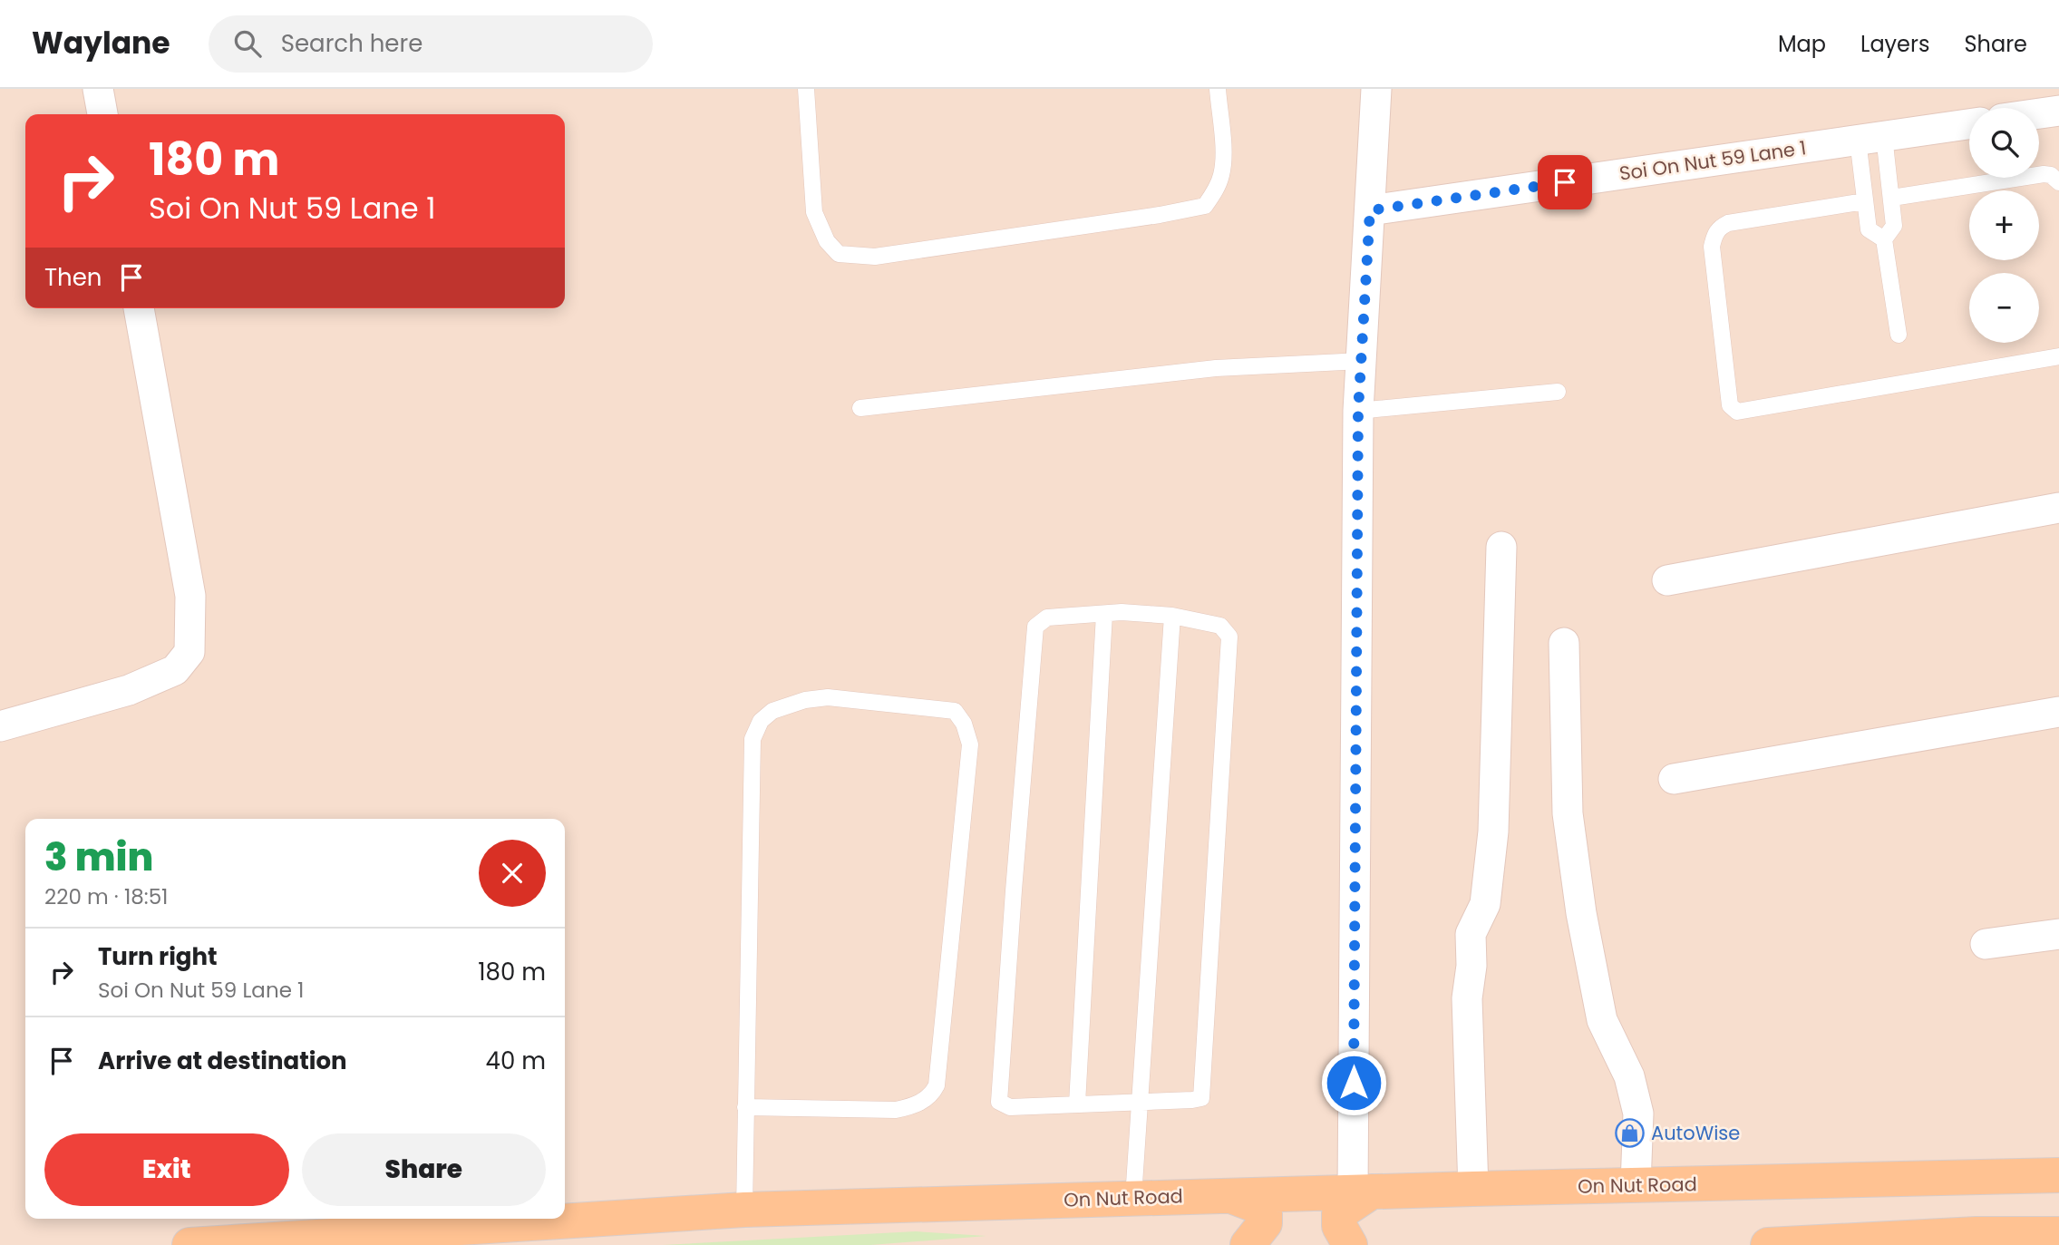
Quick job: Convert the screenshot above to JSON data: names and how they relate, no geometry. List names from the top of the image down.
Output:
{
  "streets": {
    "main road": ["On Nut Road"],
    "street": ["Soi On Nut 59 Lane 1"]
  },
  "places": {
    "shop": ["AutoWise"]
  },
  "page": {
    "header": "Waylane",
    "search": "Search here",
    "nav": ["Map", "Layers", "Share"],
    "map_buttons": ["+", "−"],
    "turn": ["180 m", "Soi On Nut 59 Lane 1"],
    "then": "Then",
    "heading": ["3 min", "220 m · 18:51"],
    "list": [
      {
        "name": "Turn right",
        "note": "Soi On Nut 59 Lane 1",
        "value": "180 m"
      },
      {
        "name": "Arrive at destination",
        "value": "40 m"
      }
    ],
    "buttons": ["Exit", "Share"]
  }
}
